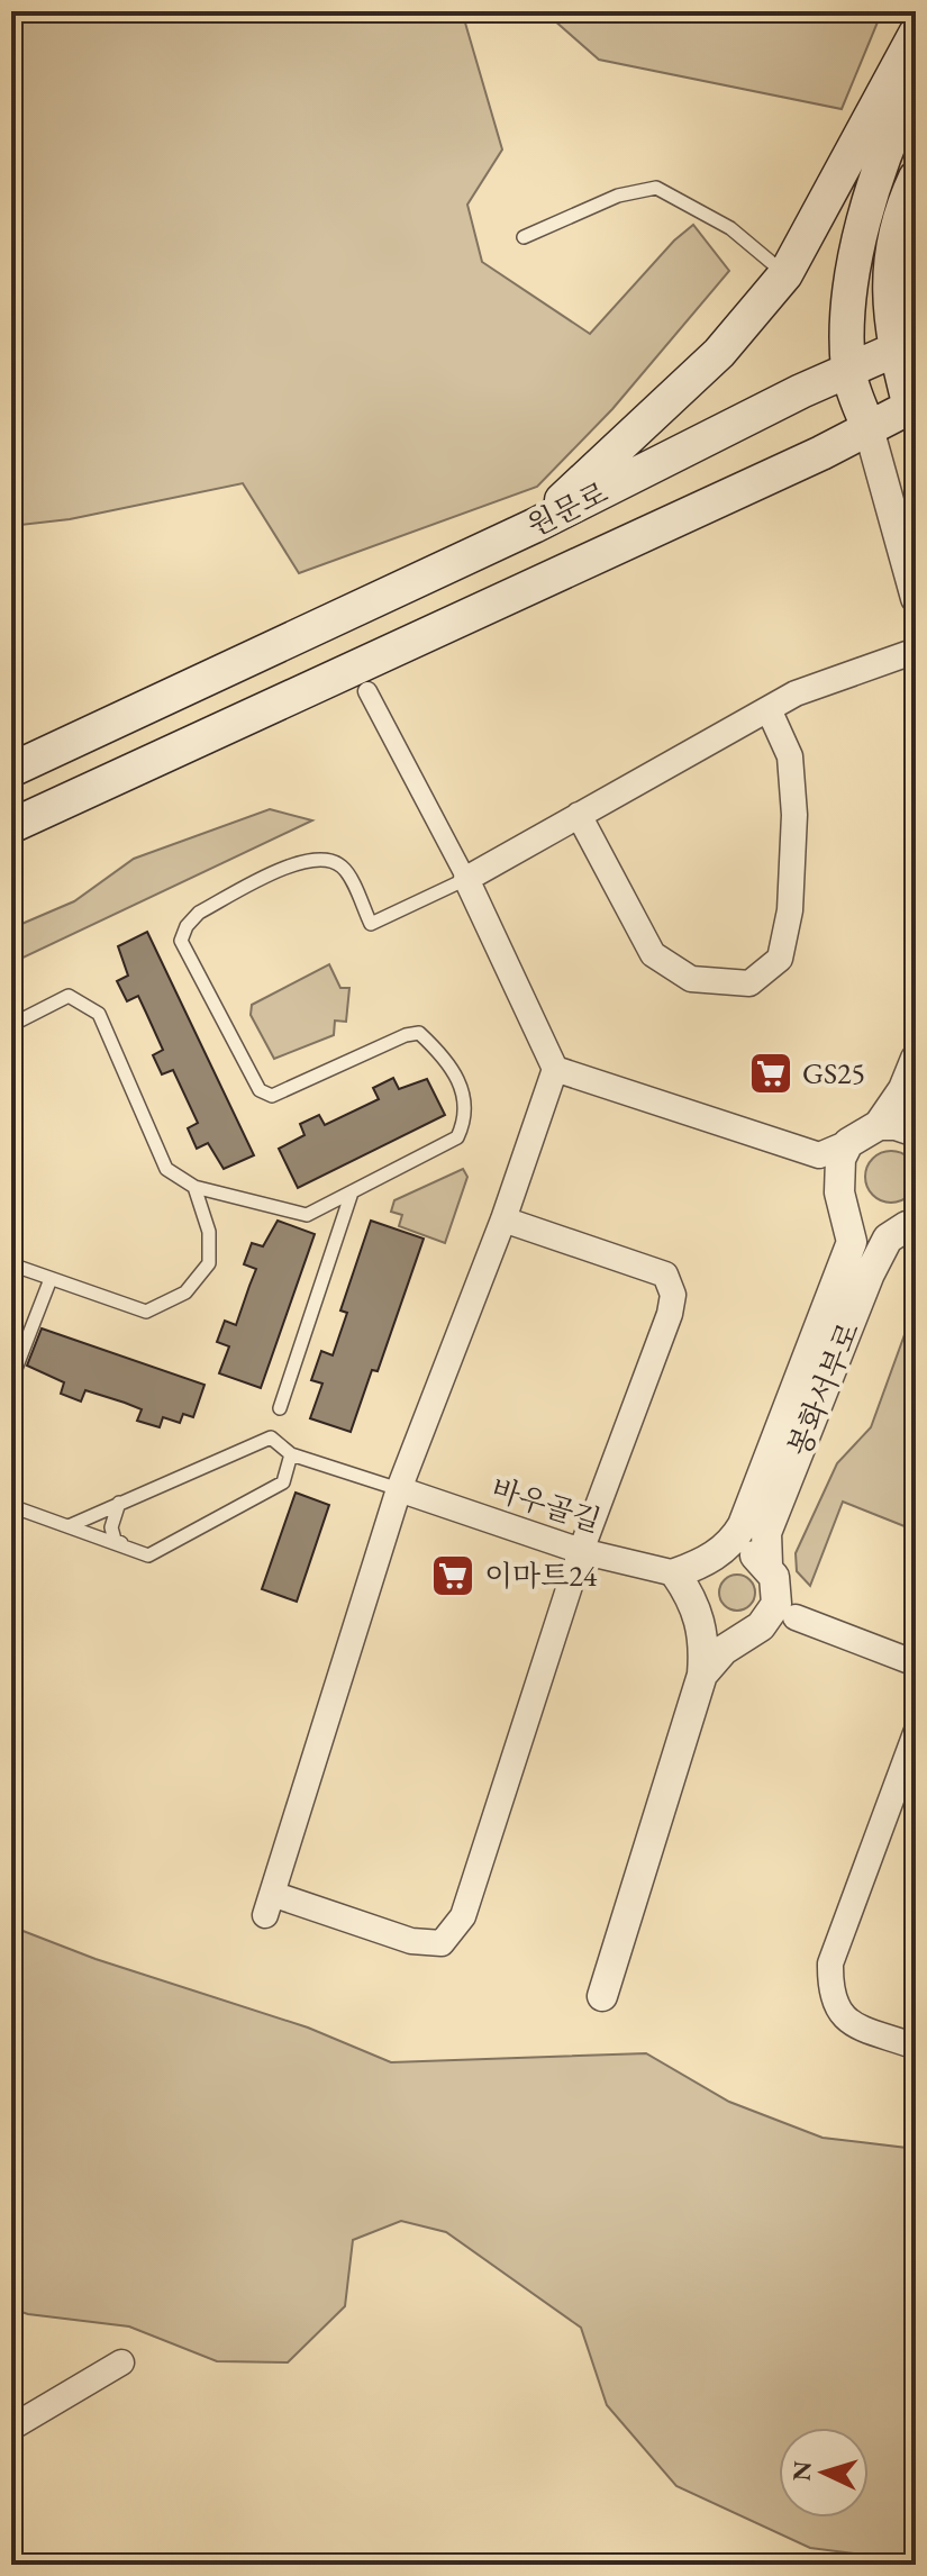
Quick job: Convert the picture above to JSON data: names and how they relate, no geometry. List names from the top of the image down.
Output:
{
  "streets": {
    "main road": ["원문로"],
    "street": ["봉화서부로", "바우골길"]
  },
  "places": {
    "supermarket": ["GS25", "이마트24"]
  },
  "north": "left"
}
